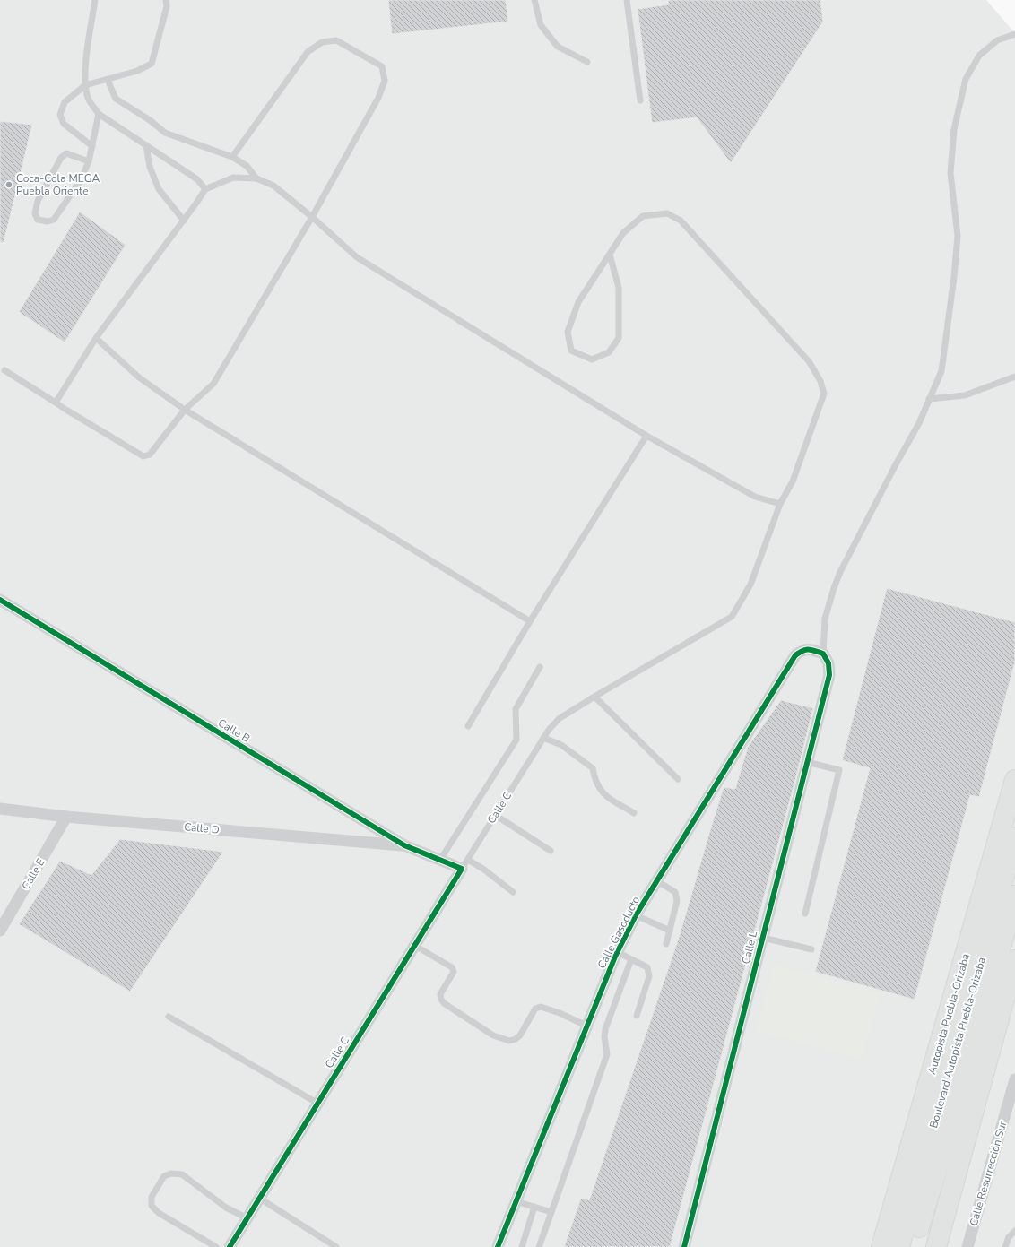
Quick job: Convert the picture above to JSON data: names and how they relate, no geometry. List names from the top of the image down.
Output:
{
  "streets": {
    "highway": ["Autopista Puebla-Orizaba", "Boulevard Autopista Puebla-Orizaba"],
    "street": [
      "Calle B",
      "Calle C",
      "Calle D",
      "Calle E",
      "Calle Gasoducto",
      "Calle L",
      "Calle Resurrección Sur"
    ]
  },
  "crossings": [
    ["Calle B", "Calle C"],
    ["Calle B", "Calle D"],
    ["Calle D", "Calle E"],
    ["Calle Gasoducto", "Calle L"]
  ],
  "places": ["Coca-Cola MEGA Puebla Oriente"]
}
